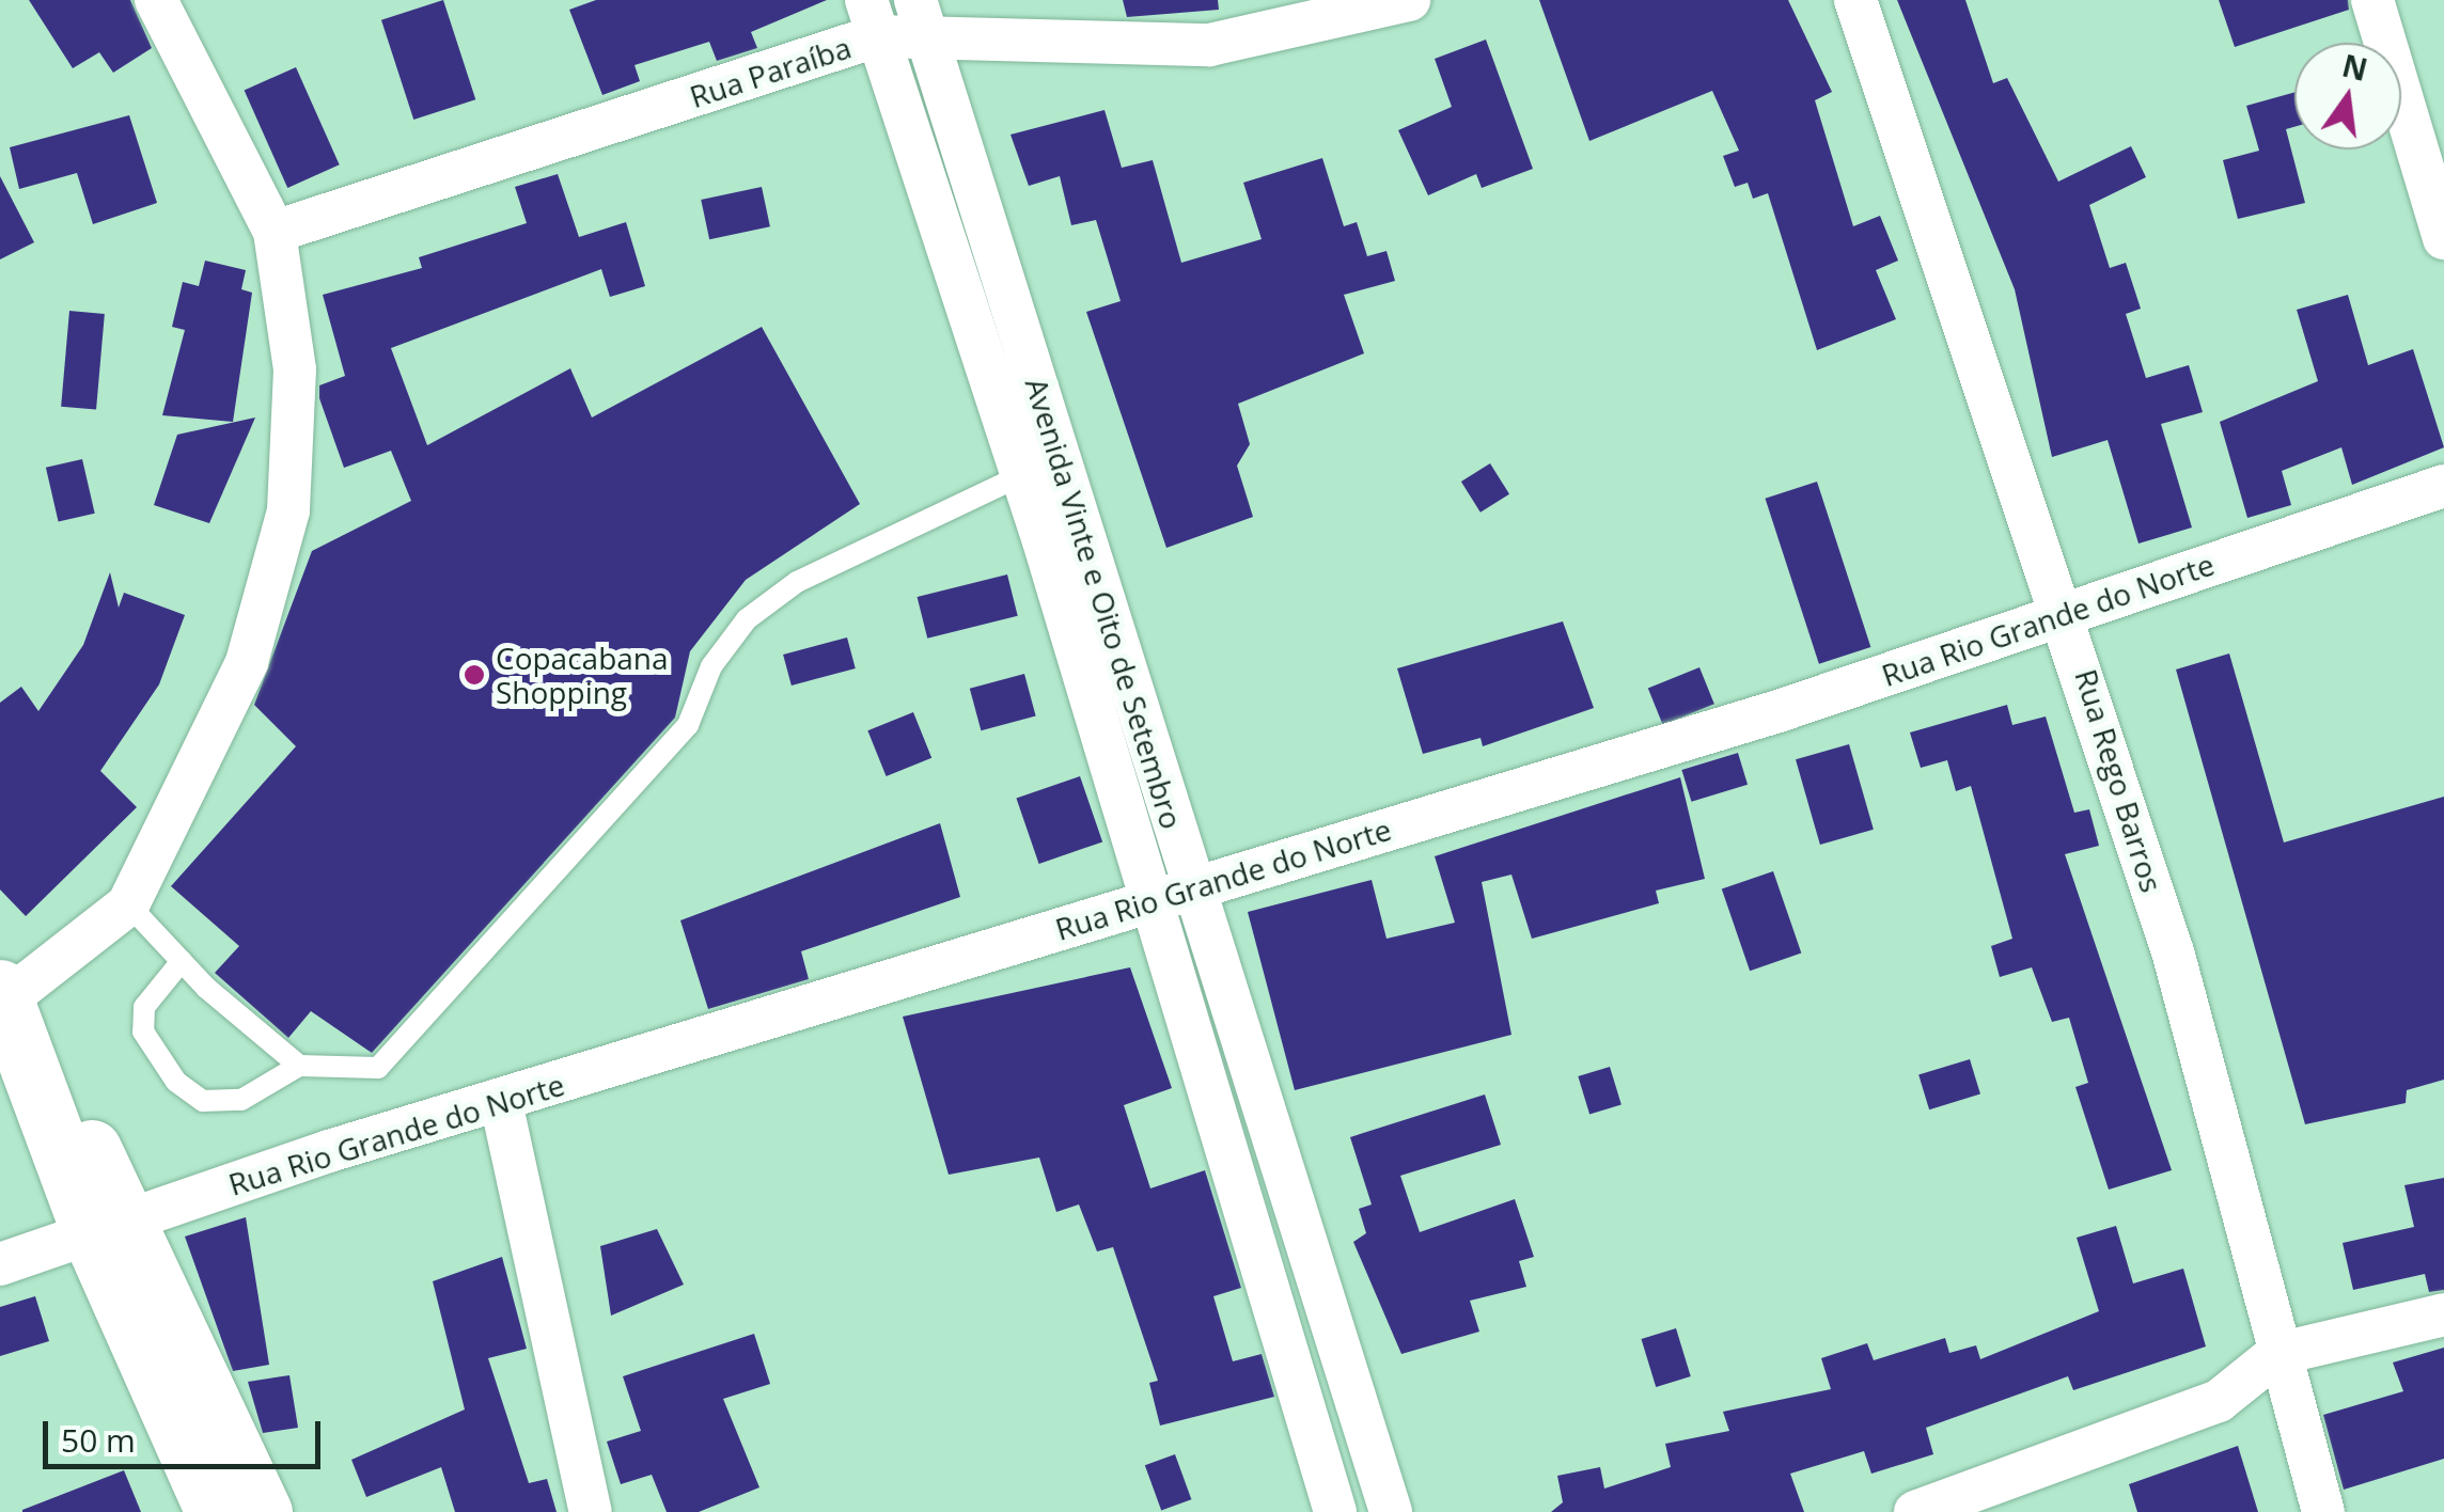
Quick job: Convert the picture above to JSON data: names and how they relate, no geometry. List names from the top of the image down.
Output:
{
  "streets": {
    "street": [
      "Rua Paraíba",
      "Avenida Vinte e Oito de Setembro",
      "Rua Rio Grande do Norte",
      "Rua Rego Barros"
    ]
  },
  "crossings": [
    ["Rua Paraíba", "Avenida Vinte e Oito de Setembro"],
    ["Avenida Vinte e Oito de Setembro", "Rua Rio Grande do Norte"],
    ["Rua Rio Grande do Norte", "Rua Rego Barros"]
  ],
  "places": ["Copacabana Shopping"],
  "scale_bar": "50 m",
  "north": "top"
}
